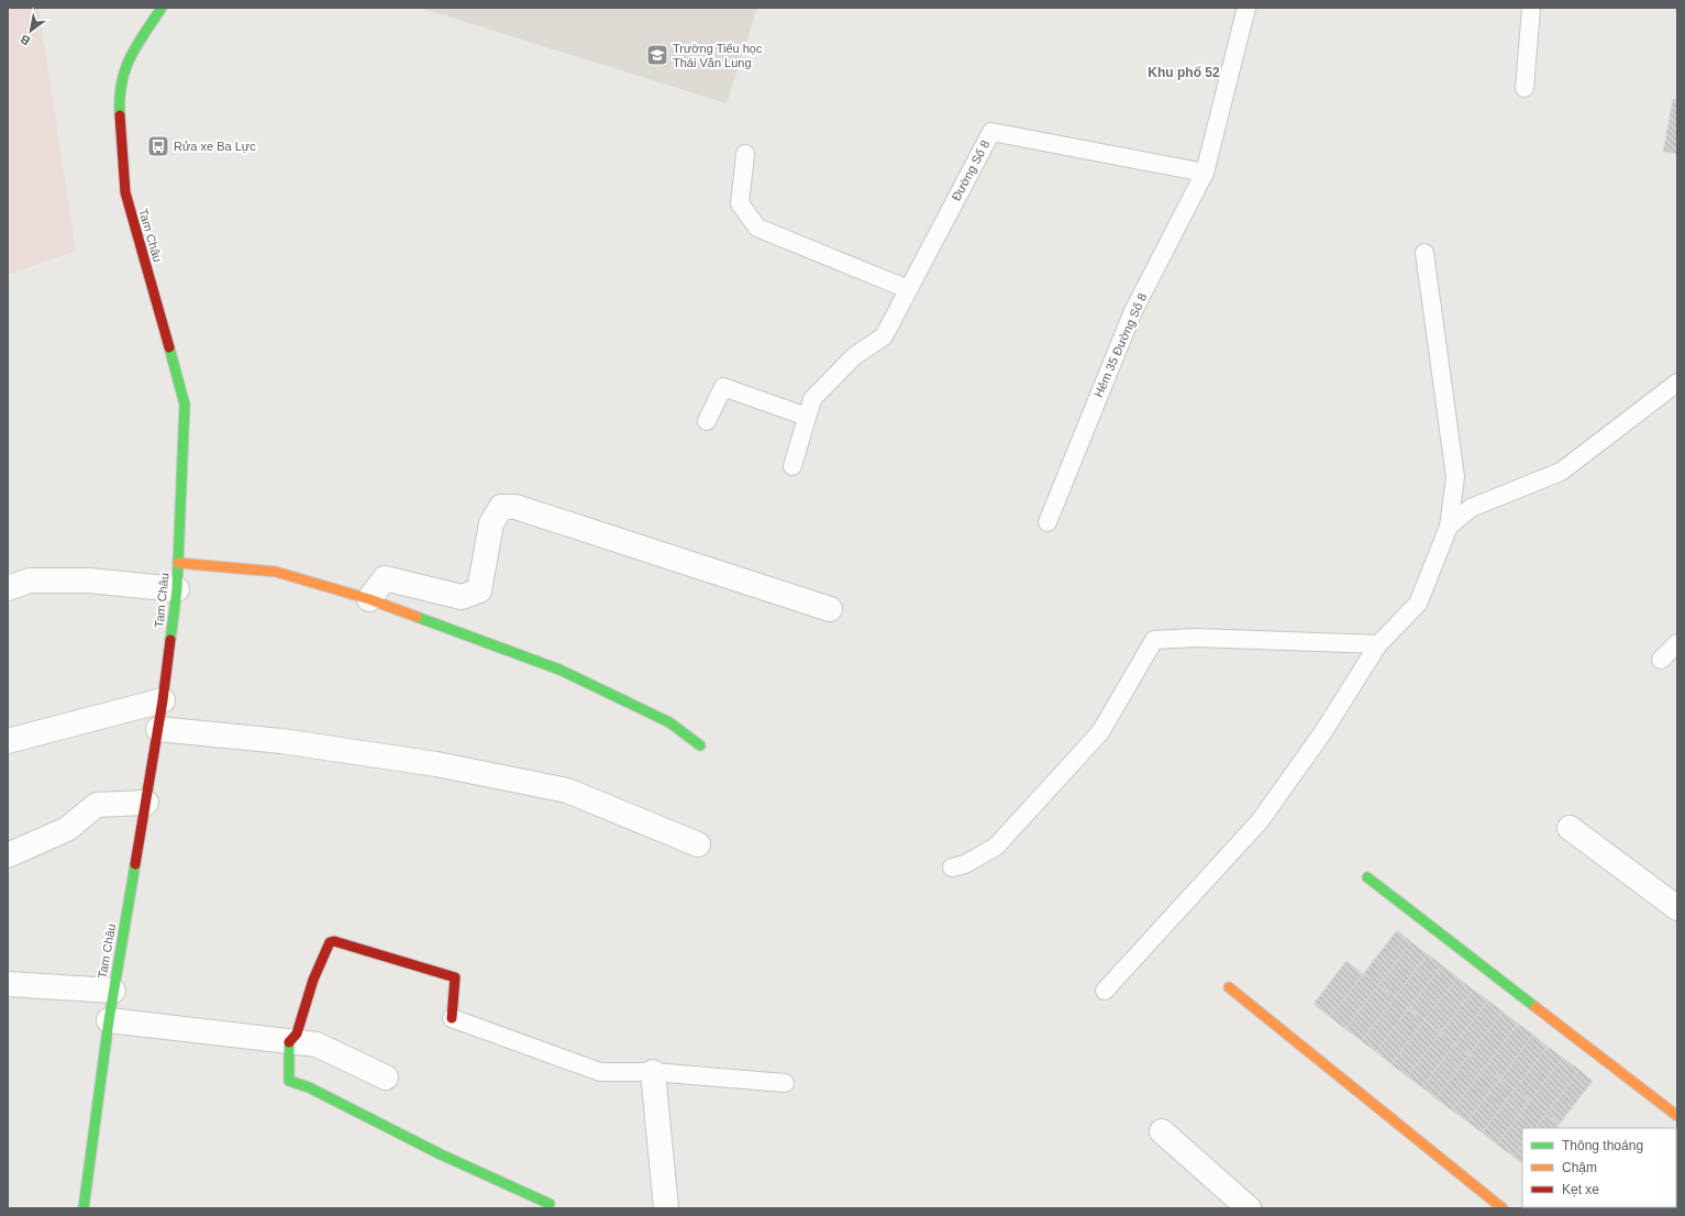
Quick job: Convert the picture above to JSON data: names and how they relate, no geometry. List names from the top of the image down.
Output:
{
  "streets": {
    "street": ["Tam Châu"],
    "lane": ["Đường Số 8", "Hẻm 35 Đường Số 8"]
  },
  "crossings": [
    ["Đường Số 8", "Hẻm 35 Đường Số 8"]
  ],
  "districts": ["Khu phố 52"],
  "places": {
    "school or university": ["Trường Tiểu học Thái Văn Lung"],
    "bus stop": ["Rửa xe Ba Lực"]
  },
  "legend": ["Thông thoáng", "Chậm", "Kẹt xe"],
  "north": "bottom left"
}
